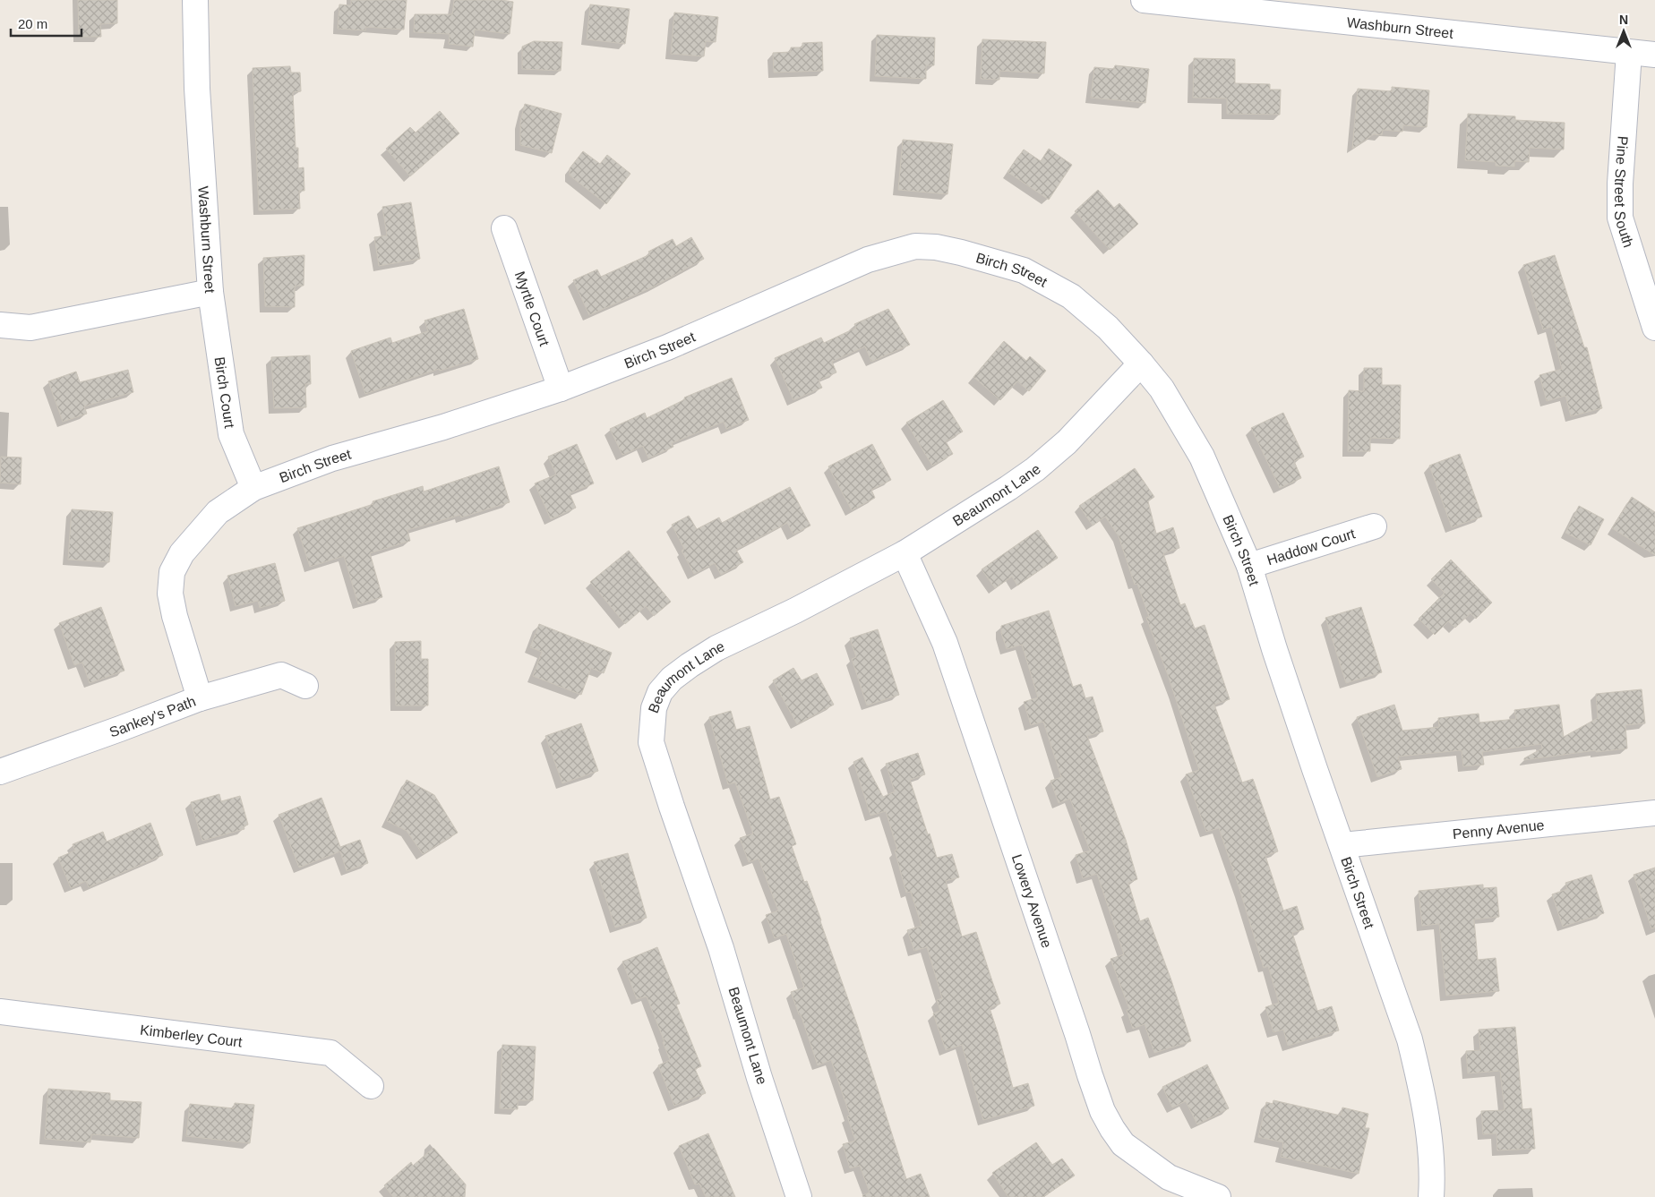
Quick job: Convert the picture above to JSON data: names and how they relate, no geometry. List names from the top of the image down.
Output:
{
  "streets": {
    "street": [
      "Washburn Street",
      "Pine Street South",
      "Birch Street",
      "Myrtle Court",
      "Birch Court",
      "Beaumont Lane",
      "Haddow Court",
      "Sankey's Path",
      "Penny Avenue",
      "Lowery Avenue",
      "Kimberley Court"
    ]
  },
  "crossings": [
    ["Washburn Street", "Pine Street South"],
    ["Washburn Street", "Birch Court"],
    ["Birch Street", "Myrtle Court"],
    ["Birch Street", "Birch Court"],
    ["Birch Street", "Beaumont Lane"],
    ["Birch Street", "Haddow Court"],
    ["Birch Street", "Sankey's Path"],
    ["Birch Street", "Penny Avenue"],
    ["Beaumont Lane", "Lowery Avenue"]
  ],
  "scale_bar": "20 m",
  "north": "top"
}
